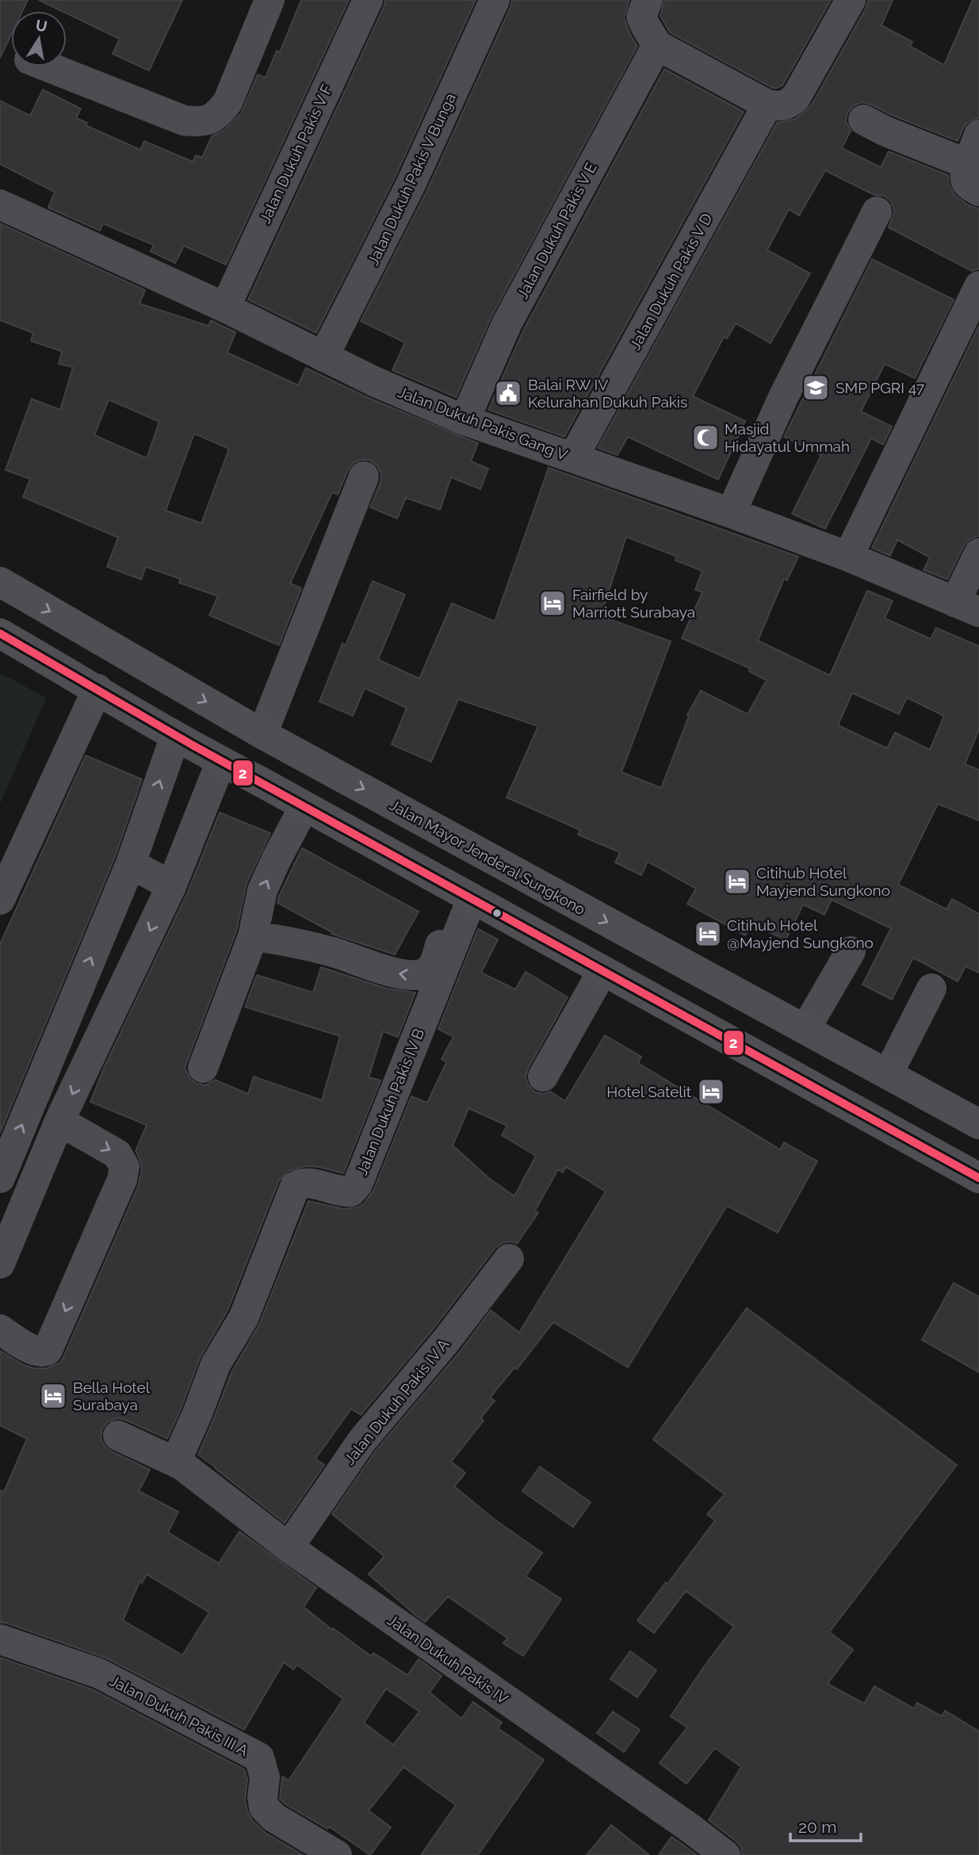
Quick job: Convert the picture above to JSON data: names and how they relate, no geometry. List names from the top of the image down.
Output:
{
  "streets": {
    "main road": ["Jalan Mayor Jenderal Sungkono"],
    "street": [
      "Jalan Dukuh Pakis V F",
      "Jalan Dukuh Pakis V Bunga",
      "Jalan Dukuh Pakis V E",
      "Jalan Dukuh Pakis V D",
      "Jalan Dukuh Pakis Gang V",
      "Jalan Dukuh Pakis IV B",
      "Jalan Dukuh Pakis IV A",
      "Jalan Dukuh Pakis IV",
      "Jalan Dukuh Pakis III A"
    ]
  },
  "crossings": [
    ["Jalan Dukuh Pakis V F", "Jalan Dukuh Pakis Gang V"],
    ["Jalan Dukuh Pakis V Bunga", "Jalan Dukuh Pakis Gang V"],
    ["Jalan Dukuh Pakis V E", "Jalan Dukuh Pakis Gang V"],
    ["Jalan Dukuh Pakis V D", "Jalan Dukuh Pakis Gang V"],
    ["Jalan Dukuh Pakis IV B", "Jalan Dukuh Pakis IV"],
    ["Jalan Dukuh Pakis IV A", "Jalan Dukuh Pakis IV"]
  ],
  "places": {
    "school or university": ["SMP PGRI 47"],
    "public building": ["Balai RW IV Kelurahan Dukuh Pakis"],
    "mosque": ["Masjid Hidayatul Ummah"],
    "hotel": [
      "Fairfield by Marriott Surabaya",
      "Citihub Hotel Mayjend Sungkono",
      "Citihub Hotel @Mayjend Sungkono",
      "Hotel Satelit",
      "Bella Hotel Surabaya"
    ]
  },
  "lines": ["transit line 2"],
  "scale_bar": "20 m",
  "north": "top"
}
